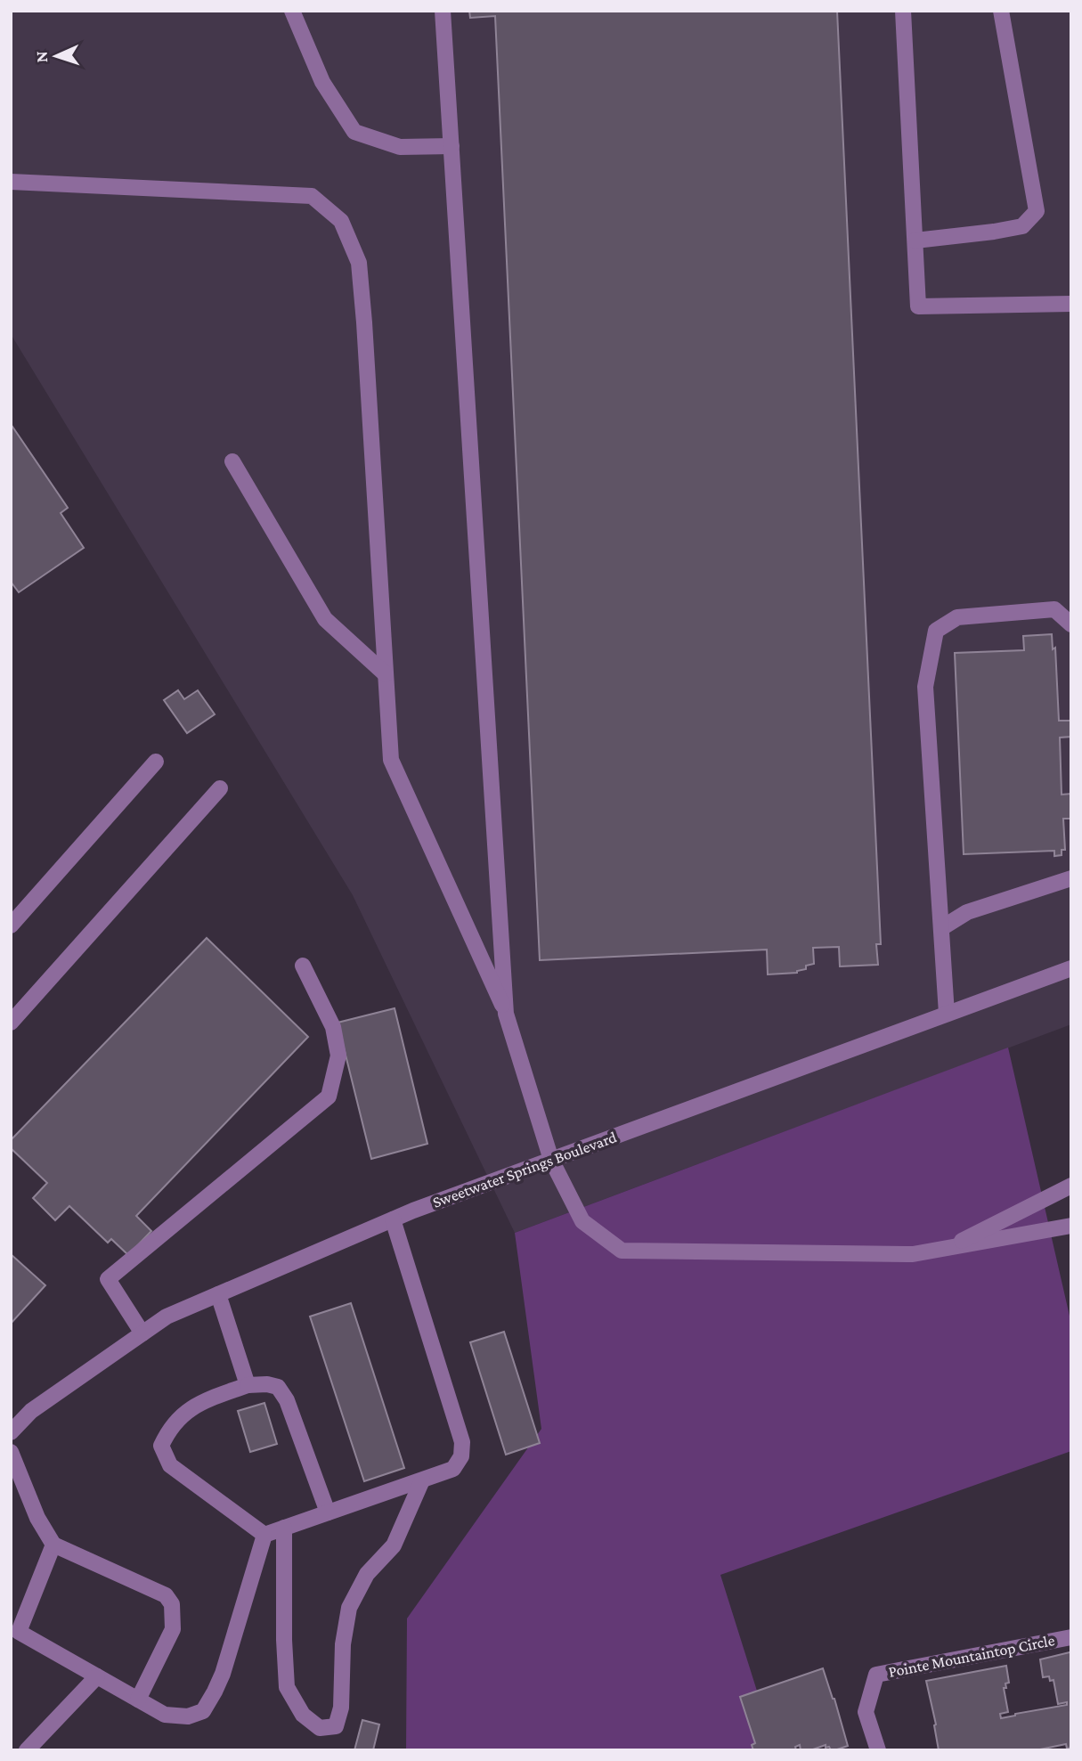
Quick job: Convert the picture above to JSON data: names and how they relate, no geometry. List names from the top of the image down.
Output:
{
  "streets": {
    "street": ["Sweetwater Springs Boulevard", "Pointe Mountaintop Circle"]
  },
  "north": "left"
}
